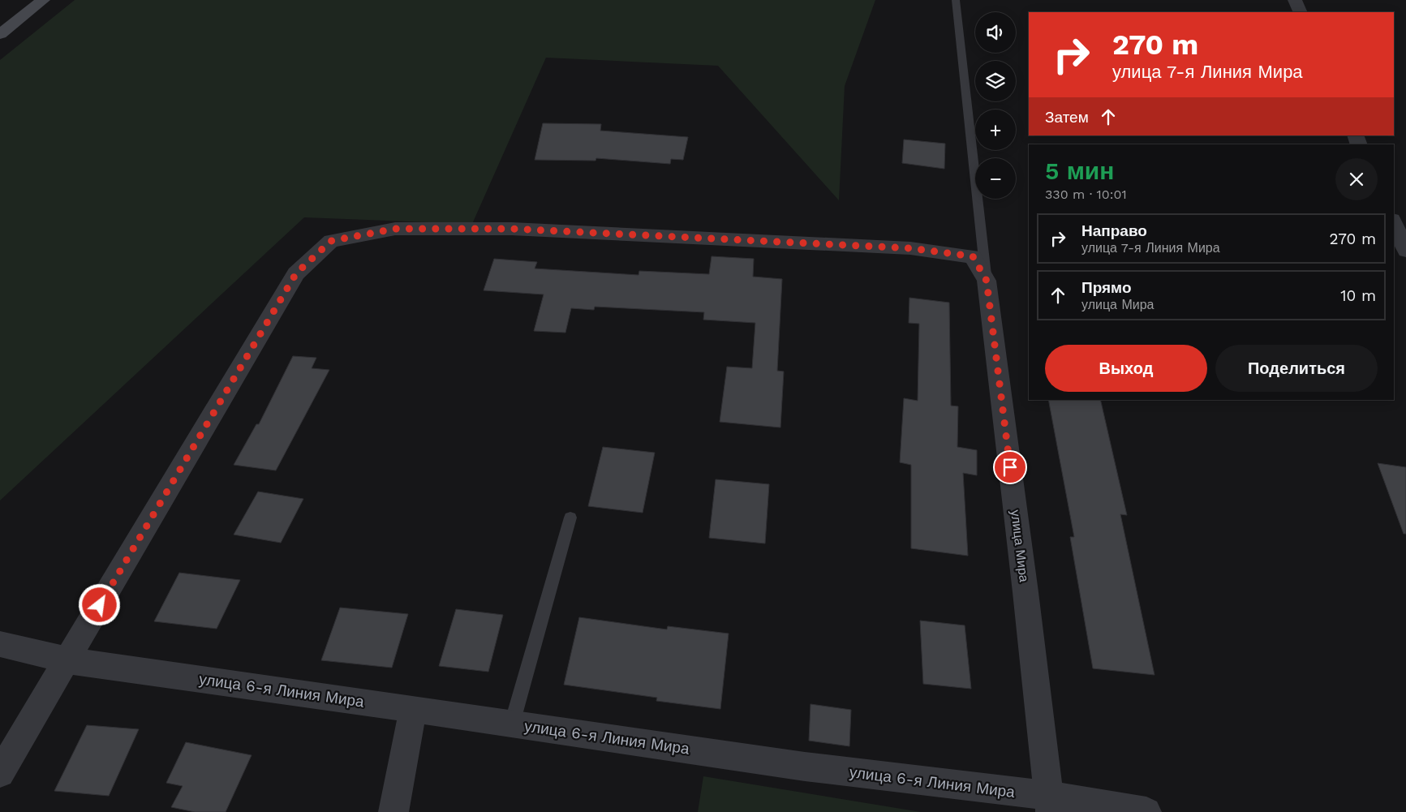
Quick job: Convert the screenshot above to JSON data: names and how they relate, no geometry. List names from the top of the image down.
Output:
{
  "streets": {
    "street": ["улица Мира", "улица 6-я Линия Мира"]
  },
  "crossings": [
    ["улица Мира", "улица 6-я Линия Мира"]
  ],
  "page": {
    "map_buttons": ["+", "−"],
    "turn": ["270 m", "улица 7-я Линия Мира"],
    "then": "Затем",
    "heading": ["5 мин", "330 m · 10:01"],
    "list": [
      {
        "name": "Направо",
        "note": "улица 7-я Линия Мира",
        "value": "270 m"
      },
      {
        "name": "Прямо",
        "note": "улица Мира",
        "value": "10 m"
      }
    ],
    "buttons": ["Выход", "Поделиться"]
  }
}
